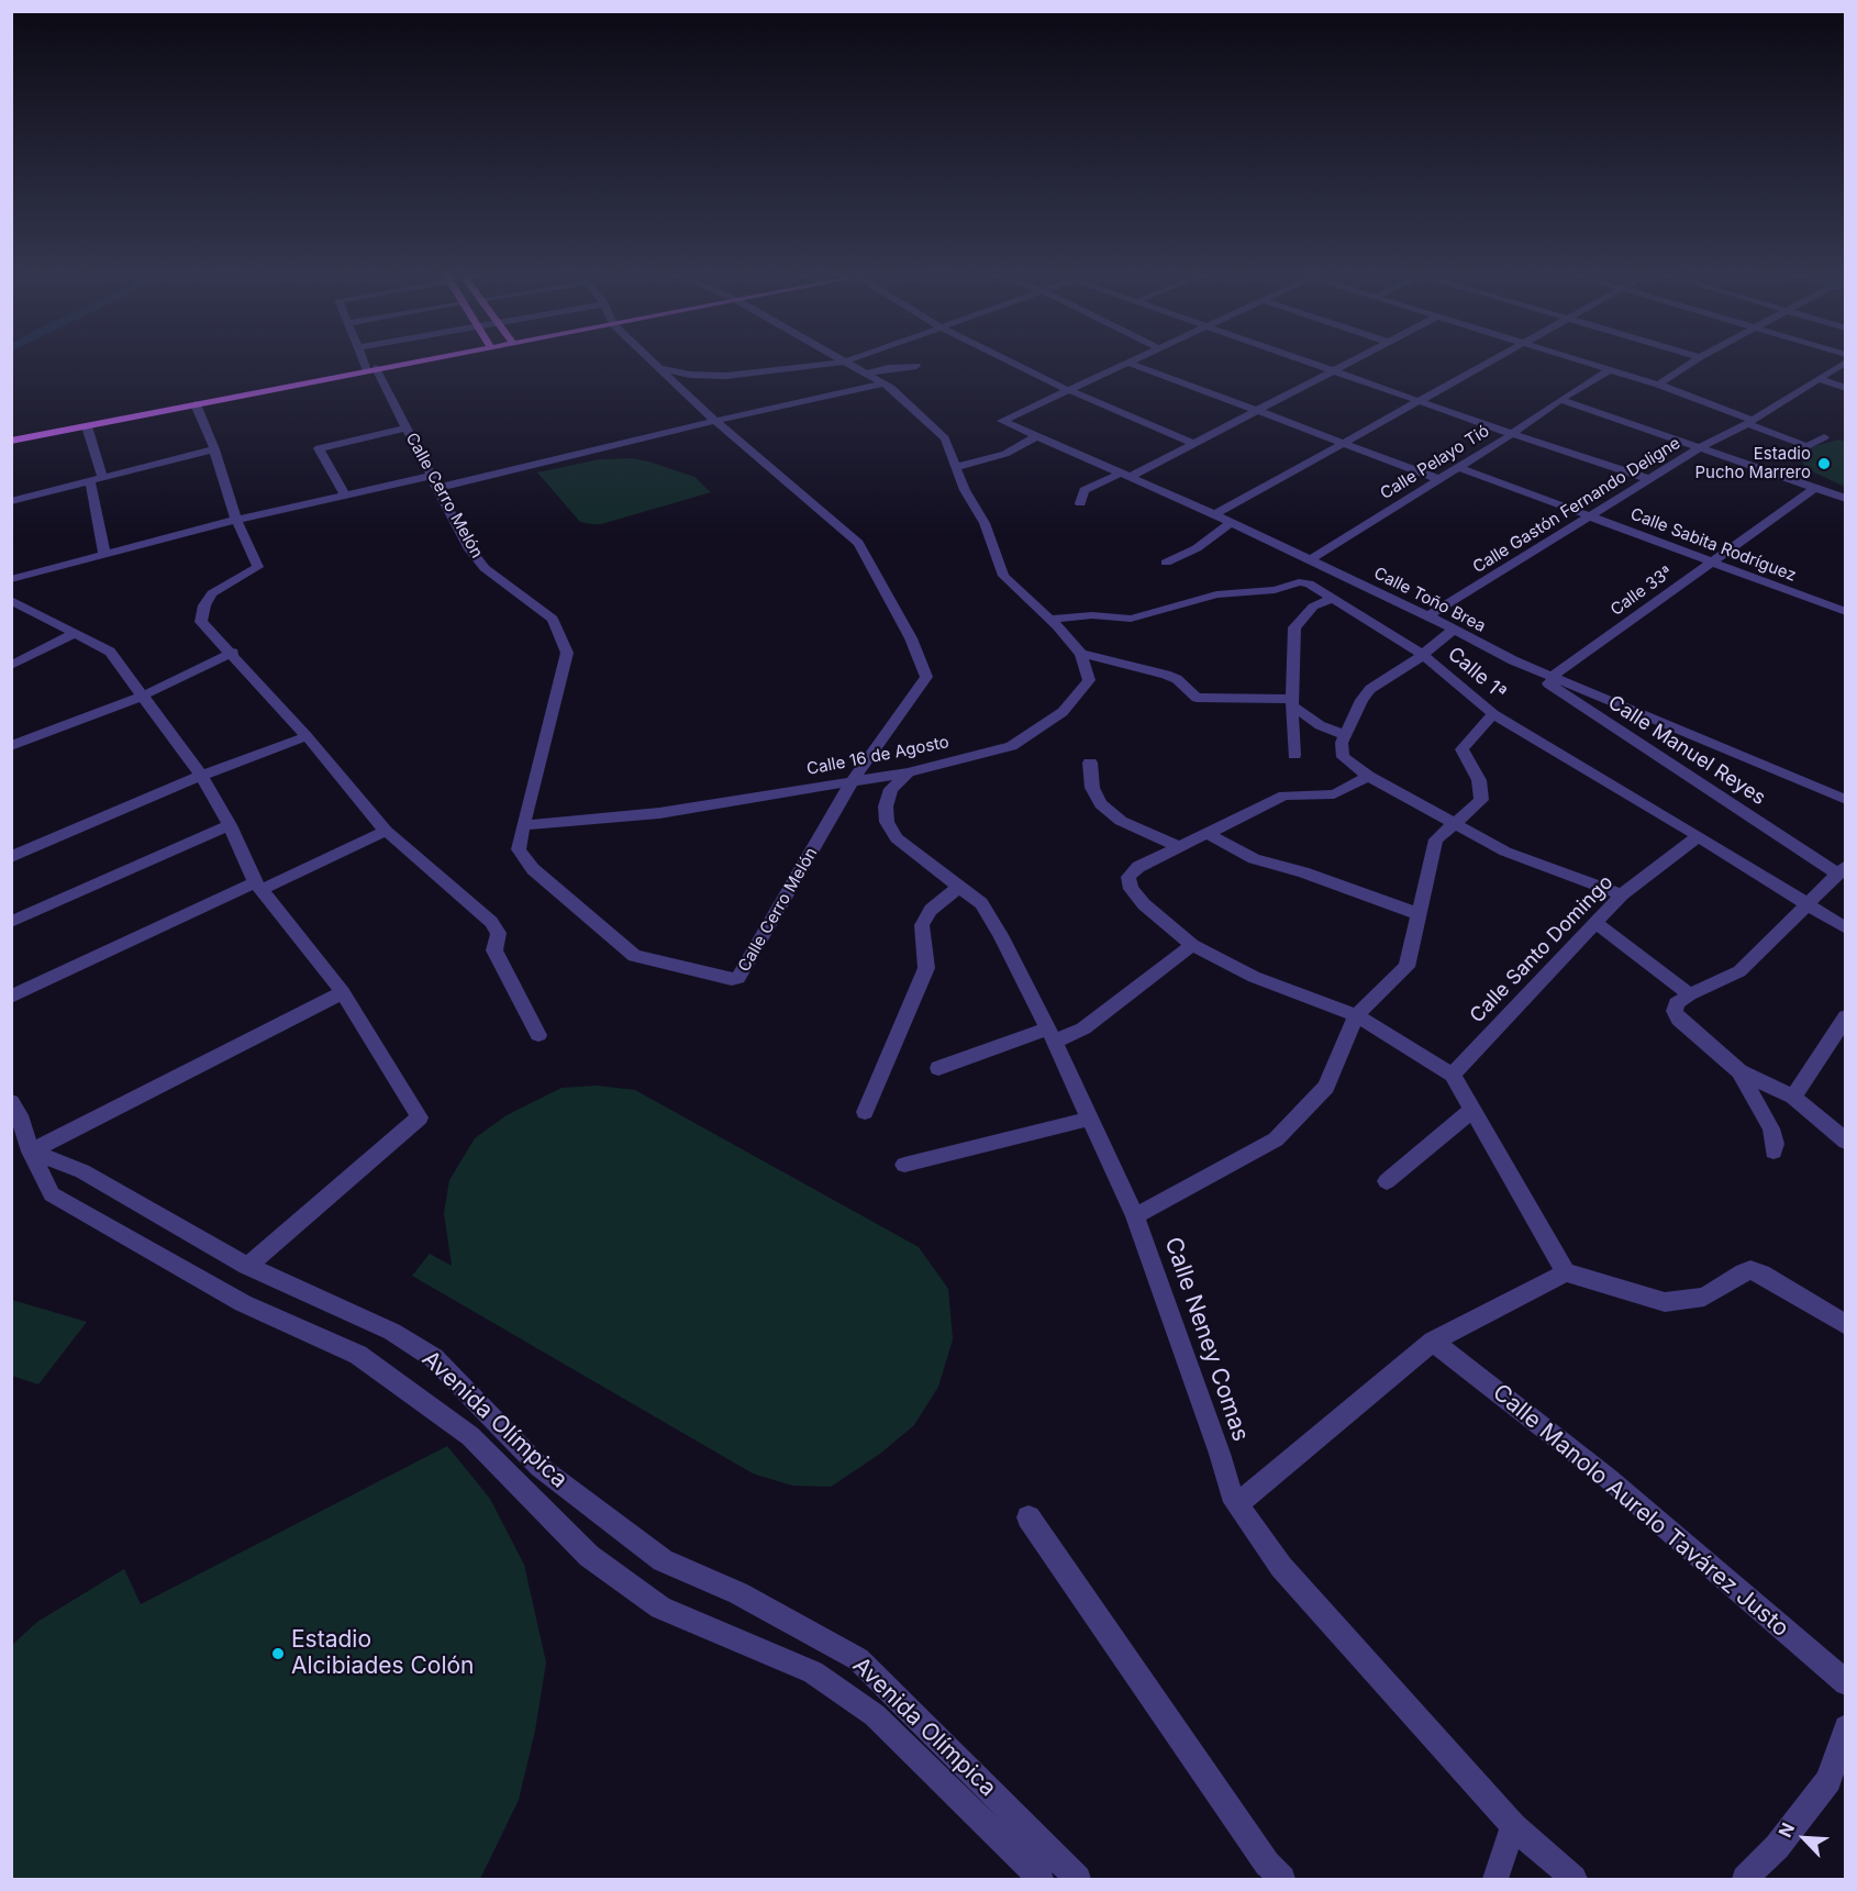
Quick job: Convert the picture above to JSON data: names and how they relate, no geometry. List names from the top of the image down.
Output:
{
  "streets": {
    "street": [
      "Calle Pelayo Tió",
      "Calle Cerro Melón",
      "Calle Gastón Fernando Deligne",
      "Calle Sabita Rodríguez",
      "Calle 33ª",
      "Calle Toño Brea",
      "Calle 1ª",
      "Calle Manuel Reyes",
      "Calle 16 de Agosto",
      "Calle Santo Domingo",
      "Calle Neney Comas",
      "Avenida Olímpica",
      "Calle Manolo Aurelo Tavárez Justo"
    ]
  },
  "crossings": [
    ["Calle Pelayo Tió", "Calle Sabita Rodríguez"],
    ["Calle Pelayo Tió", "Calle Toño Brea"],
    ["Calle Cerro Melón", "Calle 16 de Agosto"],
    ["Calle Gastón Fernando Deligne", "Calle Sabita Rodríguez"],
    ["Calle Gastón Fernando Deligne", "Calle Toño Brea"],
    ["Calle Sabita Rodríguez", "Calle 33ª"],
    ["Calle 33ª", "Calle Toño Brea"],
    ["Calle Toño Brea", "Calle Manuel Reyes"],
    ["Calle 1ª", "Calle Santo Domingo"],
    ["Calle 16 de Agosto", "Calle Neney Comas"]
  ],
  "places": ["Estadio Pucho Marrero", "Estadio Alcibiades Colón"],
  "north": "top left"
}
